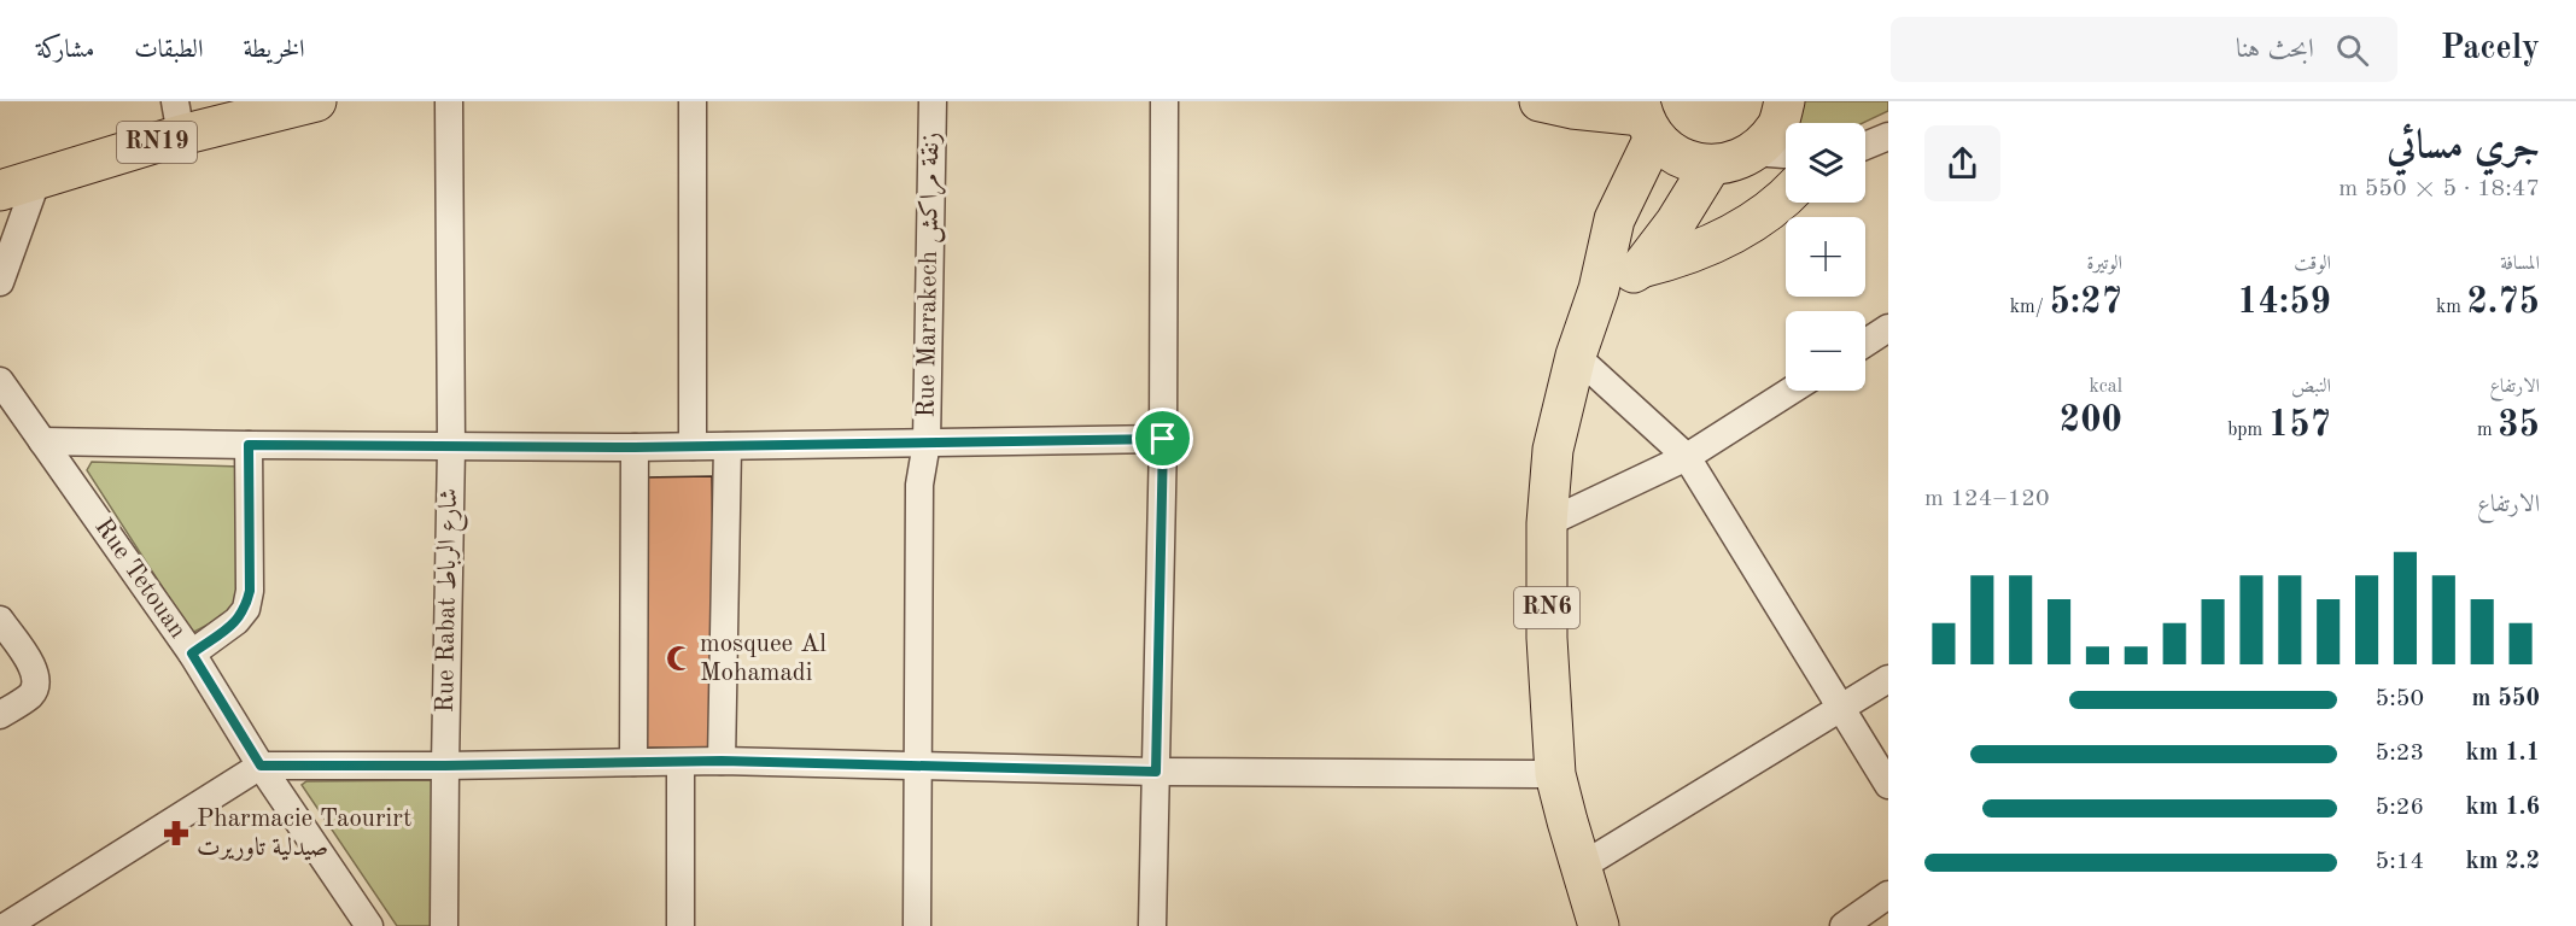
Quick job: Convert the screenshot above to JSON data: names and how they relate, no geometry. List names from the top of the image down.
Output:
{
  "streets": {
    "main road": ["RN19", "RN6"],
    "street": ["Rue Marrakech زنقة مراكش", "Rue Tetouan", "Rue Rabat شارع الرباط"]
  },
  "places": {
    "mosque": ["mosquee Al Mohamadi"],
    "pharmacy": ["Pharmacie Taourirt صيدلية تاوريرت"]
  },
  "page": {
    "header": "Pacely",
    "search": "ابحث هنا",
    "nav": ["الخريطة", "الطبقات", "مشاركة"],
    "heading": ["جري مسائي", "18:47 · 5 × 550 m"],
    "map_buttons": ["+", "−"],
    "stats": [
      ["المسافة", "2.75 km"],
      ["الوقت", "14:59"],
      ["الوتيرة", "5:27 /km"],
      ["الارتفاع", "35 m"],
      ["النبض", "157 bpm"],
      ["kcal", "200"]
    ],
    "chart": ["الارتفاع", "120–124 m"],
    "list": [
      {
        "name": "550 m",
        "note": "5:50"
      },
      {
        "name": "1.1 km",
        "note": "5:23"
      },
      {
        "name": "1.6 km",
        "note": "5:26"
      },
      {
        "name": "2.2 km",
        "note": "5:14"
      }
    ]
  }
}
